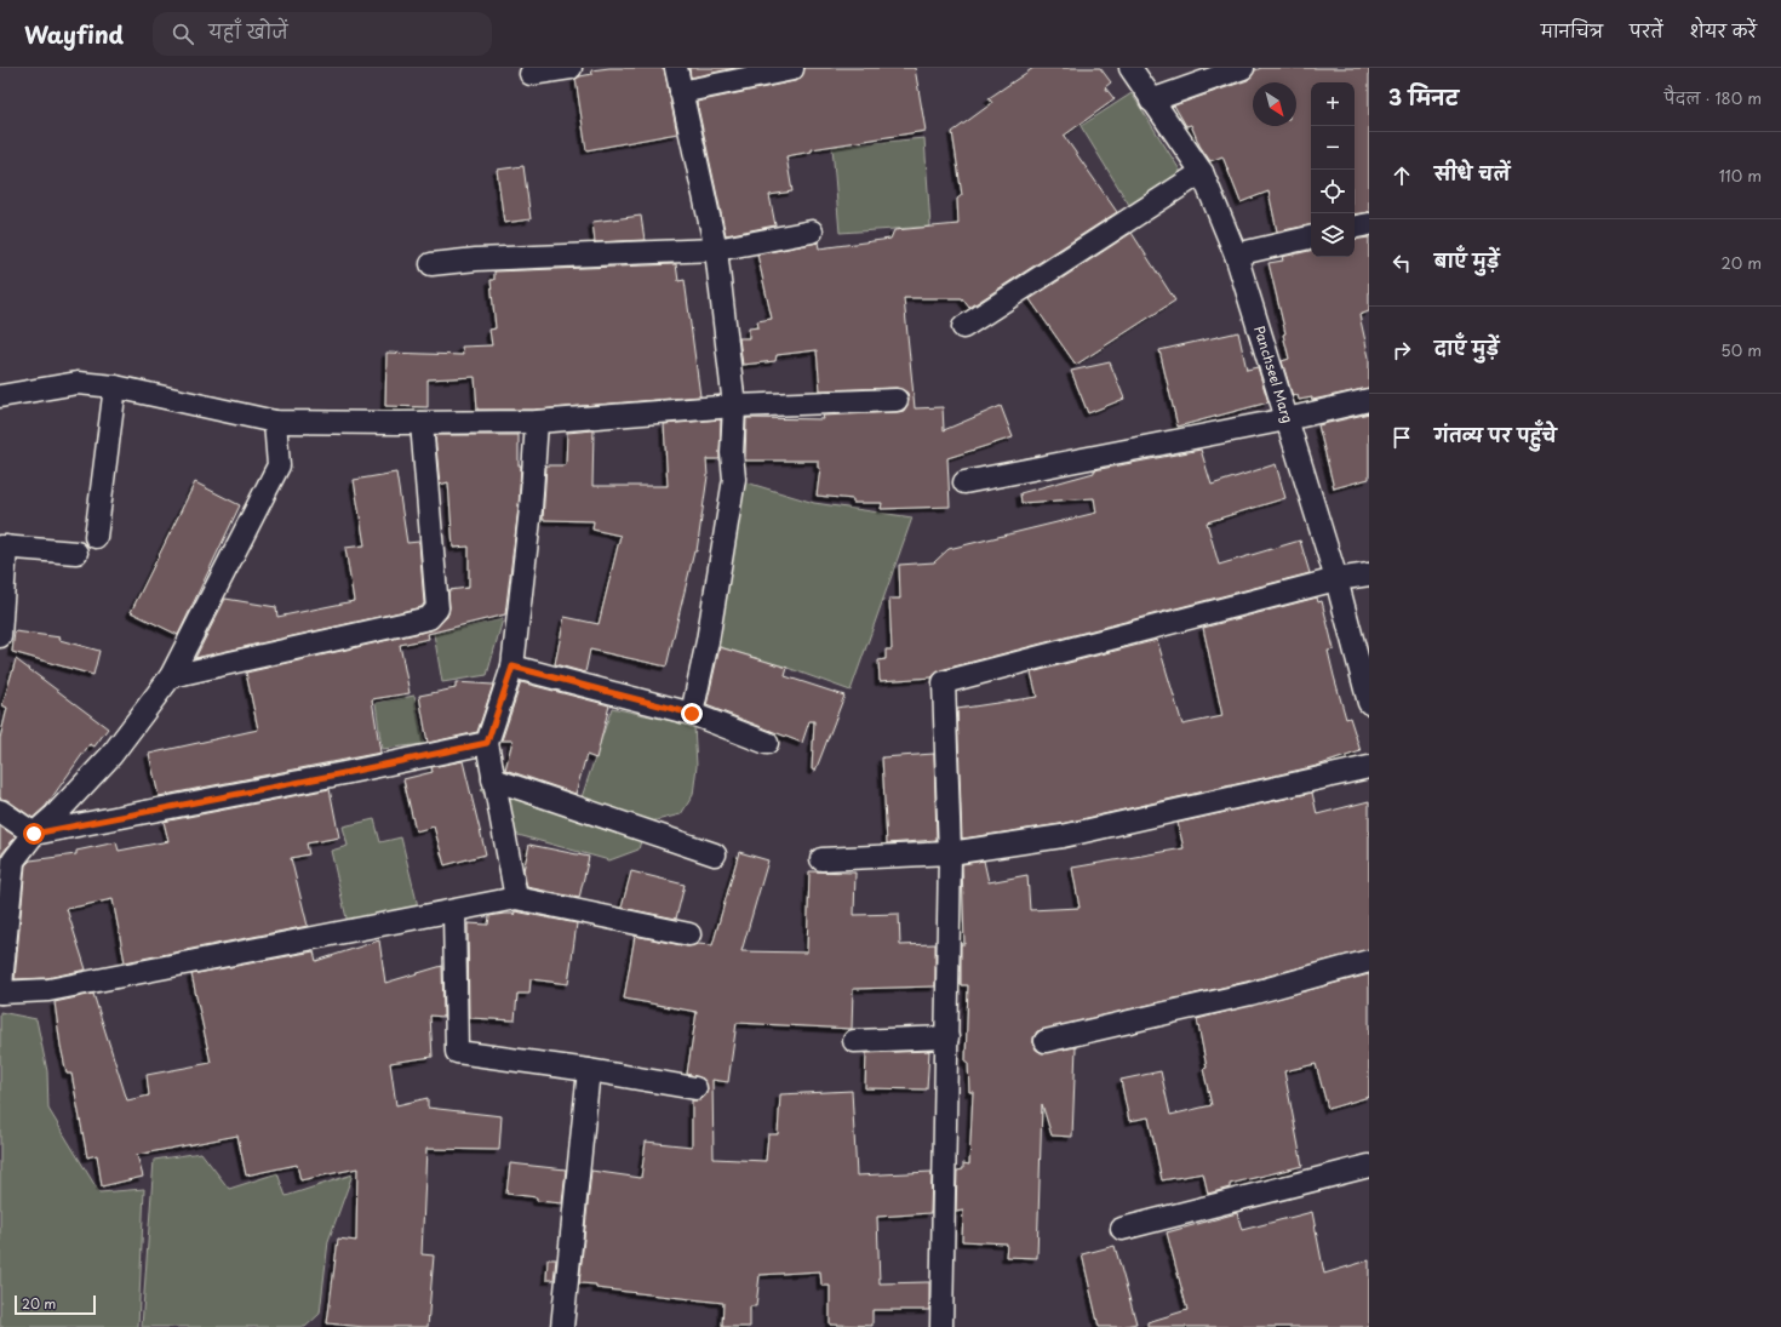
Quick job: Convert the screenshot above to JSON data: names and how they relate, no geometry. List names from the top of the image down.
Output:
{
  "streets": {
    "street": ["Panchseel Marg"]
  },
  "scale_bar": "20 m",
  "north": "bottom right",
  "page": {
    "header": "Wayfind",
    "search": "यहाँ खोजें",
    "nav": ["मानचित्र", "परतें", "शेयर करें"],
    "heading": ["3 मिनट", "पैदल · 180 m"],
    "map_buttons": ["+", "−"],
    "list": [
      ["सीधे चलें", "110 m"],
      ["बाएँ मुड़ें", "20 m"],
      ["दाएँ मुड़ें", "50 m"],
      "गंतव्य पर पहुँचे"
    ],
    "scale": "20 m"
  }
}
